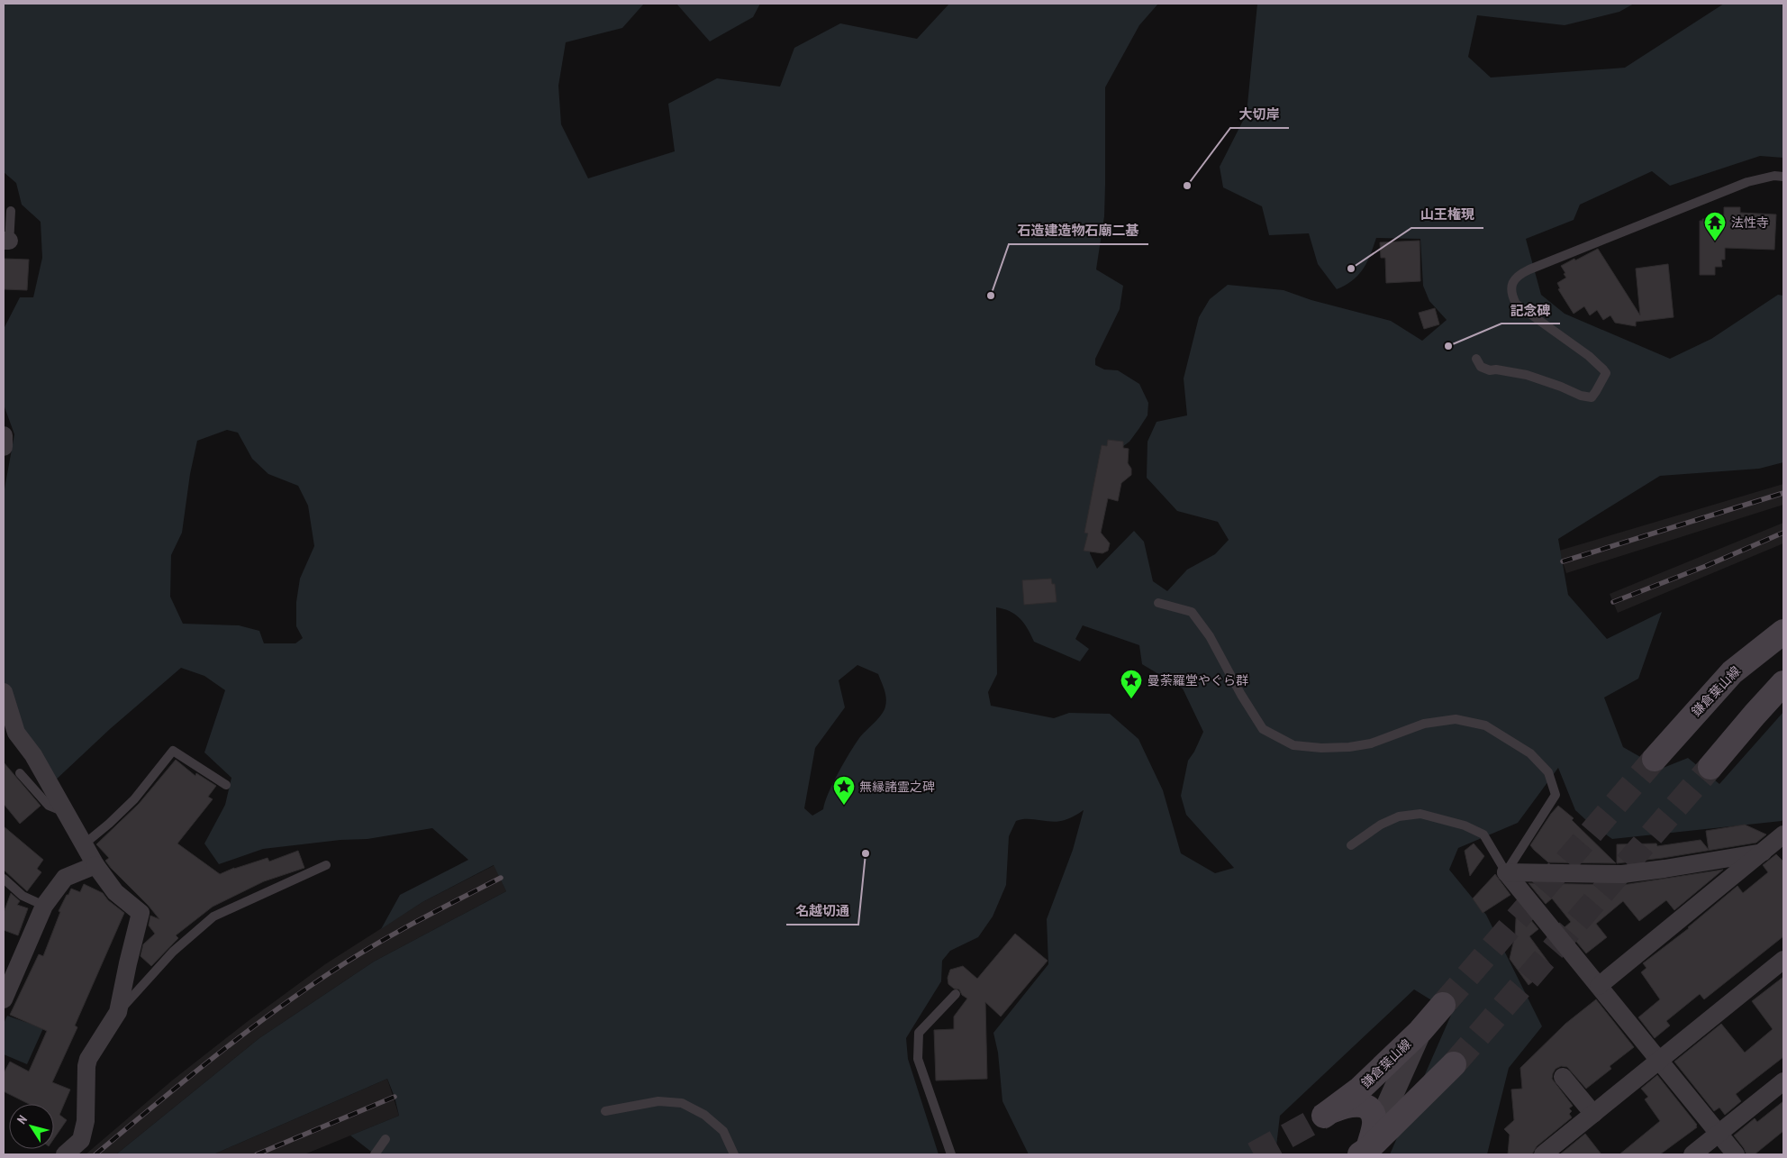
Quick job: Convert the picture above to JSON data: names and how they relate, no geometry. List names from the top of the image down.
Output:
{
  "streets": {
    "main road": ["鎌倉葉山線"]
  },
  "places": {
    "other": [
      "大切岸",
      "山王権現",
      "石造建造物石廟二基",
      "記念碑",
      "名越切通"
    ],
    "temple": ["法性寺"],
    "place": ["曼荼羅堂やぐら群", "無縁諸霊之碑"]
  },
  "north": "top left"
}
